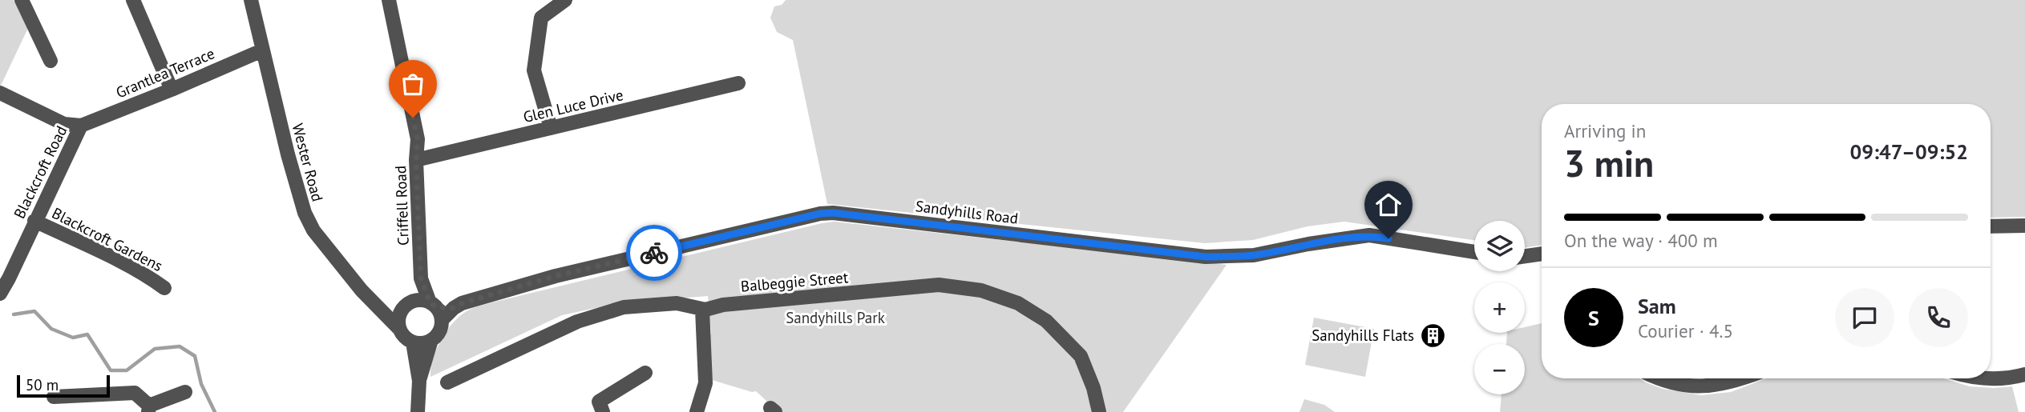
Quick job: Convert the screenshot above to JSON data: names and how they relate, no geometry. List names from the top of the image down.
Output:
{
  "streets": {
    "street": [
      "Grantlea Terrace",
      "Glen Luce Drive",
      "Wester Road",
      "Blackcroft Road",
      "Criffell Road",
      "Sandyhills Road",
      "Blackcroft Gardens",
      "Balbeggie Street"
    ]
  },
  "crossings": [
    ["Grantlea Terrace", "Wester Road"],
    ["Grantlea Terrace", "Blackcroft Road"],
    ["Glen Luce Drive", "Criffell Road"],
    ["Wester Road", "Criffell Road"],
    ["Wester Road", "Sandyhills Road"],
    ["Blackcroft Road", "Blackcroft Gardens"],
    ["Criffell Road", "Sandyhills Road"]
  ],
  "parks": ["Sandyhills Park"],
  "places": {
    "building": ["Sandyhills Flats"]
  },
  "scale_bar": "50 m",
  "page": {
    "heading": ["3 min", "Arriving in", "09:47–09:52"],
    "panel": ["Sam", "Courier · 4.5"],
    "bar": "On the way · 400 m",
    "map_buttons": ["+", "−"],
    "round": "S",
    "scale": "50 m"
  }
}
